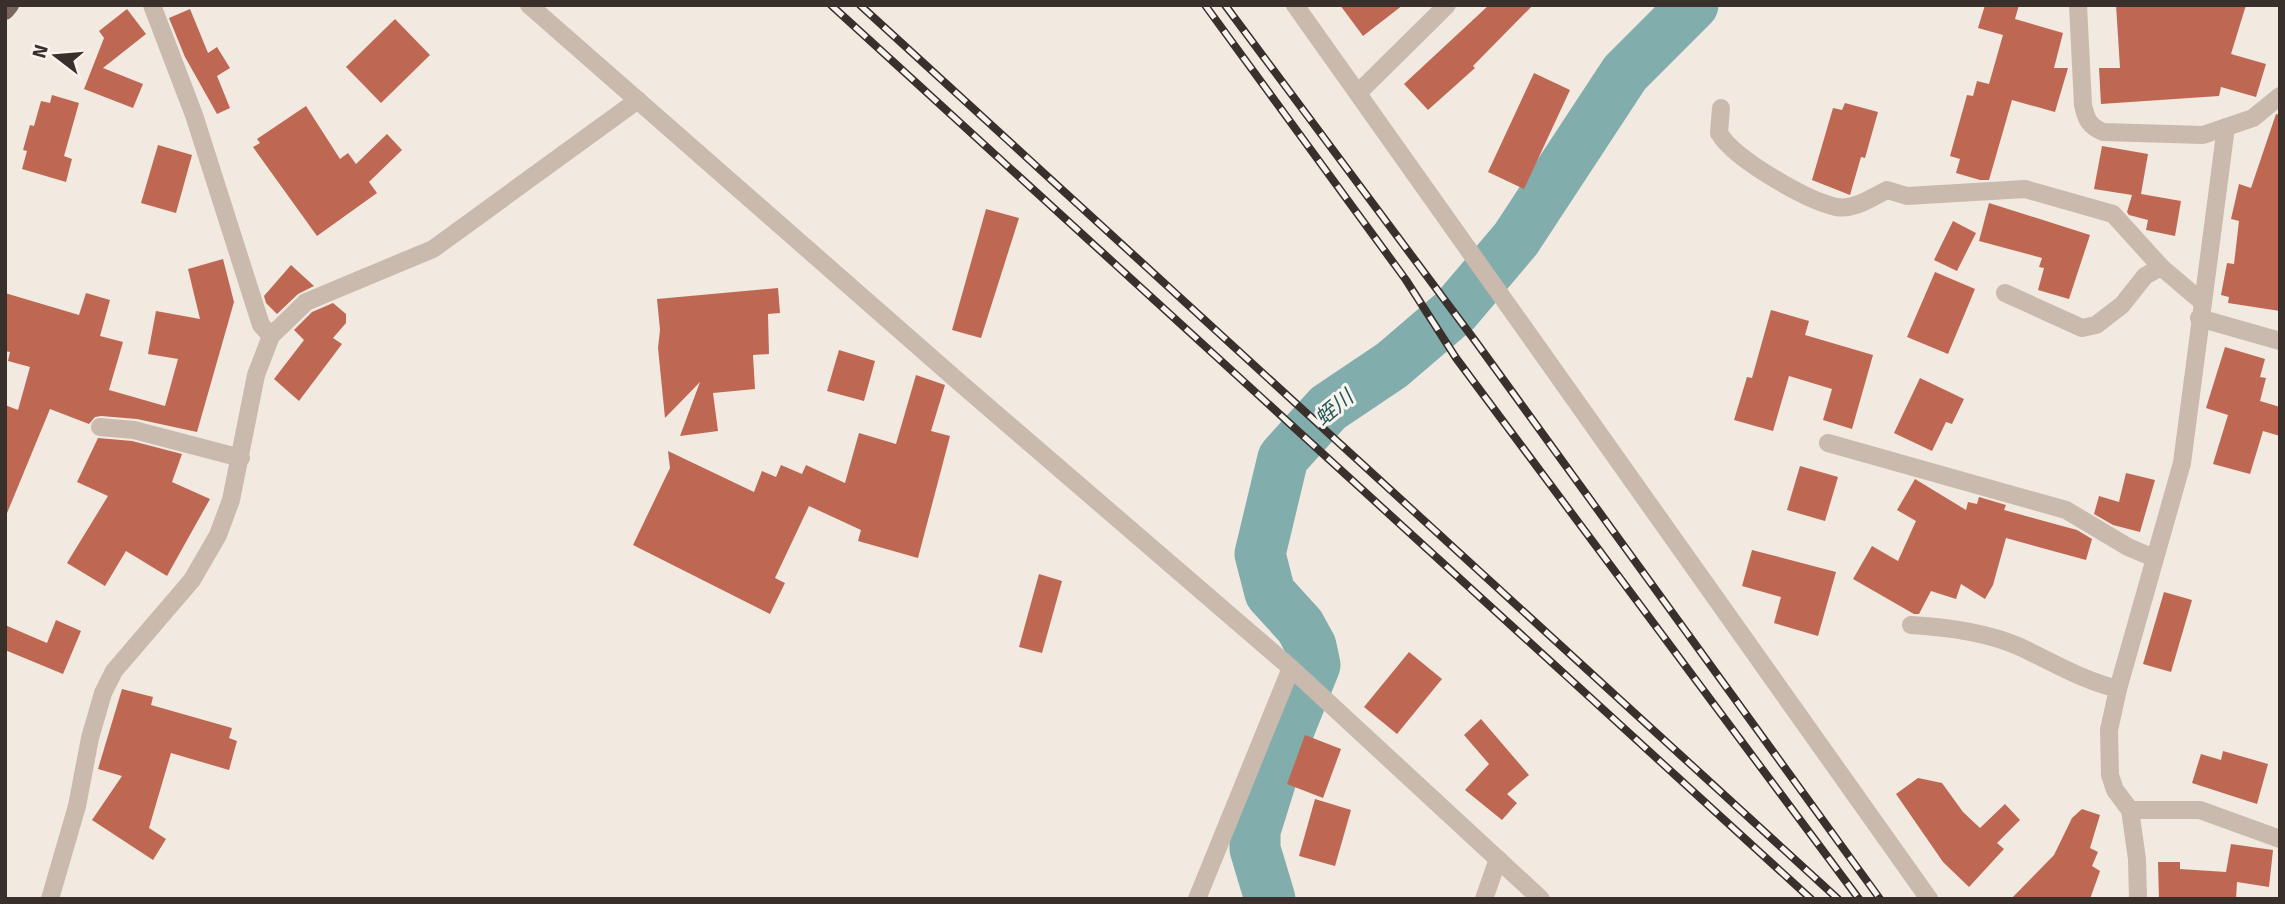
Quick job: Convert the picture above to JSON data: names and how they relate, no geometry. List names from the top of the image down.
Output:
{
  "water": ["蛭川"],
  "north": "left"
}
